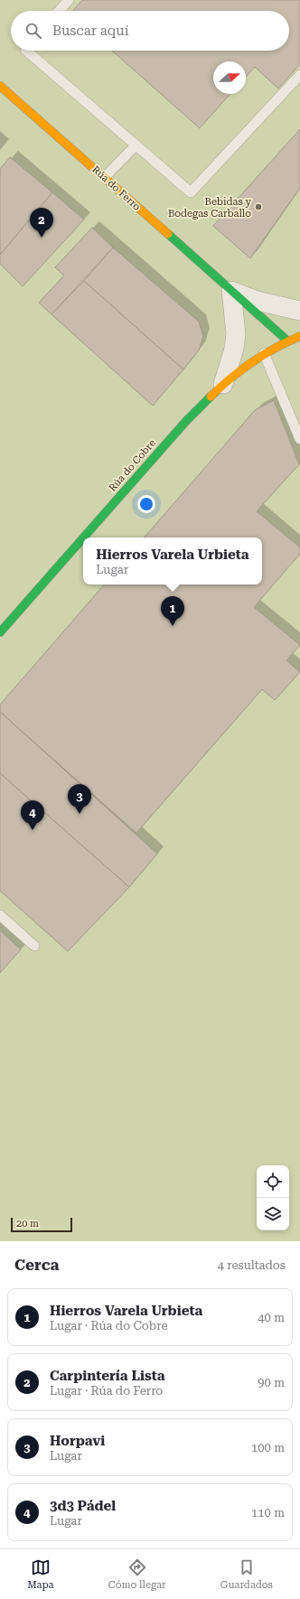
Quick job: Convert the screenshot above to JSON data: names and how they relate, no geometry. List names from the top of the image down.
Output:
{
  "streets": {
    "street": ["Rúa do Ferro", "Rúa do Cobre"]
  },
  "crossings": [
    ["Rúa do Ferro", "Rúa do Cobre"]
  ],
  "places": ["Bebidas y Bodegas Carballo"],
  "scale_bar": "20 m",
  "north": "right",
  "page": {
    "search": "Buscar aquí",
    "pins": [
      "2",
      "1",
      "3",
      "4"
    ],
    "popup": ["Hierros Varela Urbieta", "Lugar"],
    "scale": "20 m",
    "heading": ["Cerca", "4 resultados"],
    "list": [
      {
        "mark": "1",
        "name": "Hierros Varela Urbieta",
        "note": "Lugar · Rúa do Cobre",
        "value": "40 m"
      },
      {
        "mark": "2",
        "name": "Carpintería Lista",
        "note": "Lugar · Rúa do Ferro",
        "value": "90 m"
      },
      {
        "mark": "3",
        "name": "Horpavi",
        "note": "Lugar",
        "value": "100 m"
      },
      {
        "mark": "4",
        "name": "3d3 Pádel",
        "note": "Lugar",
        "value": "110 m"
      }
    ],
    "nav": ["Mapa", "Cómo llegar", "Guardados"]
  }
}
